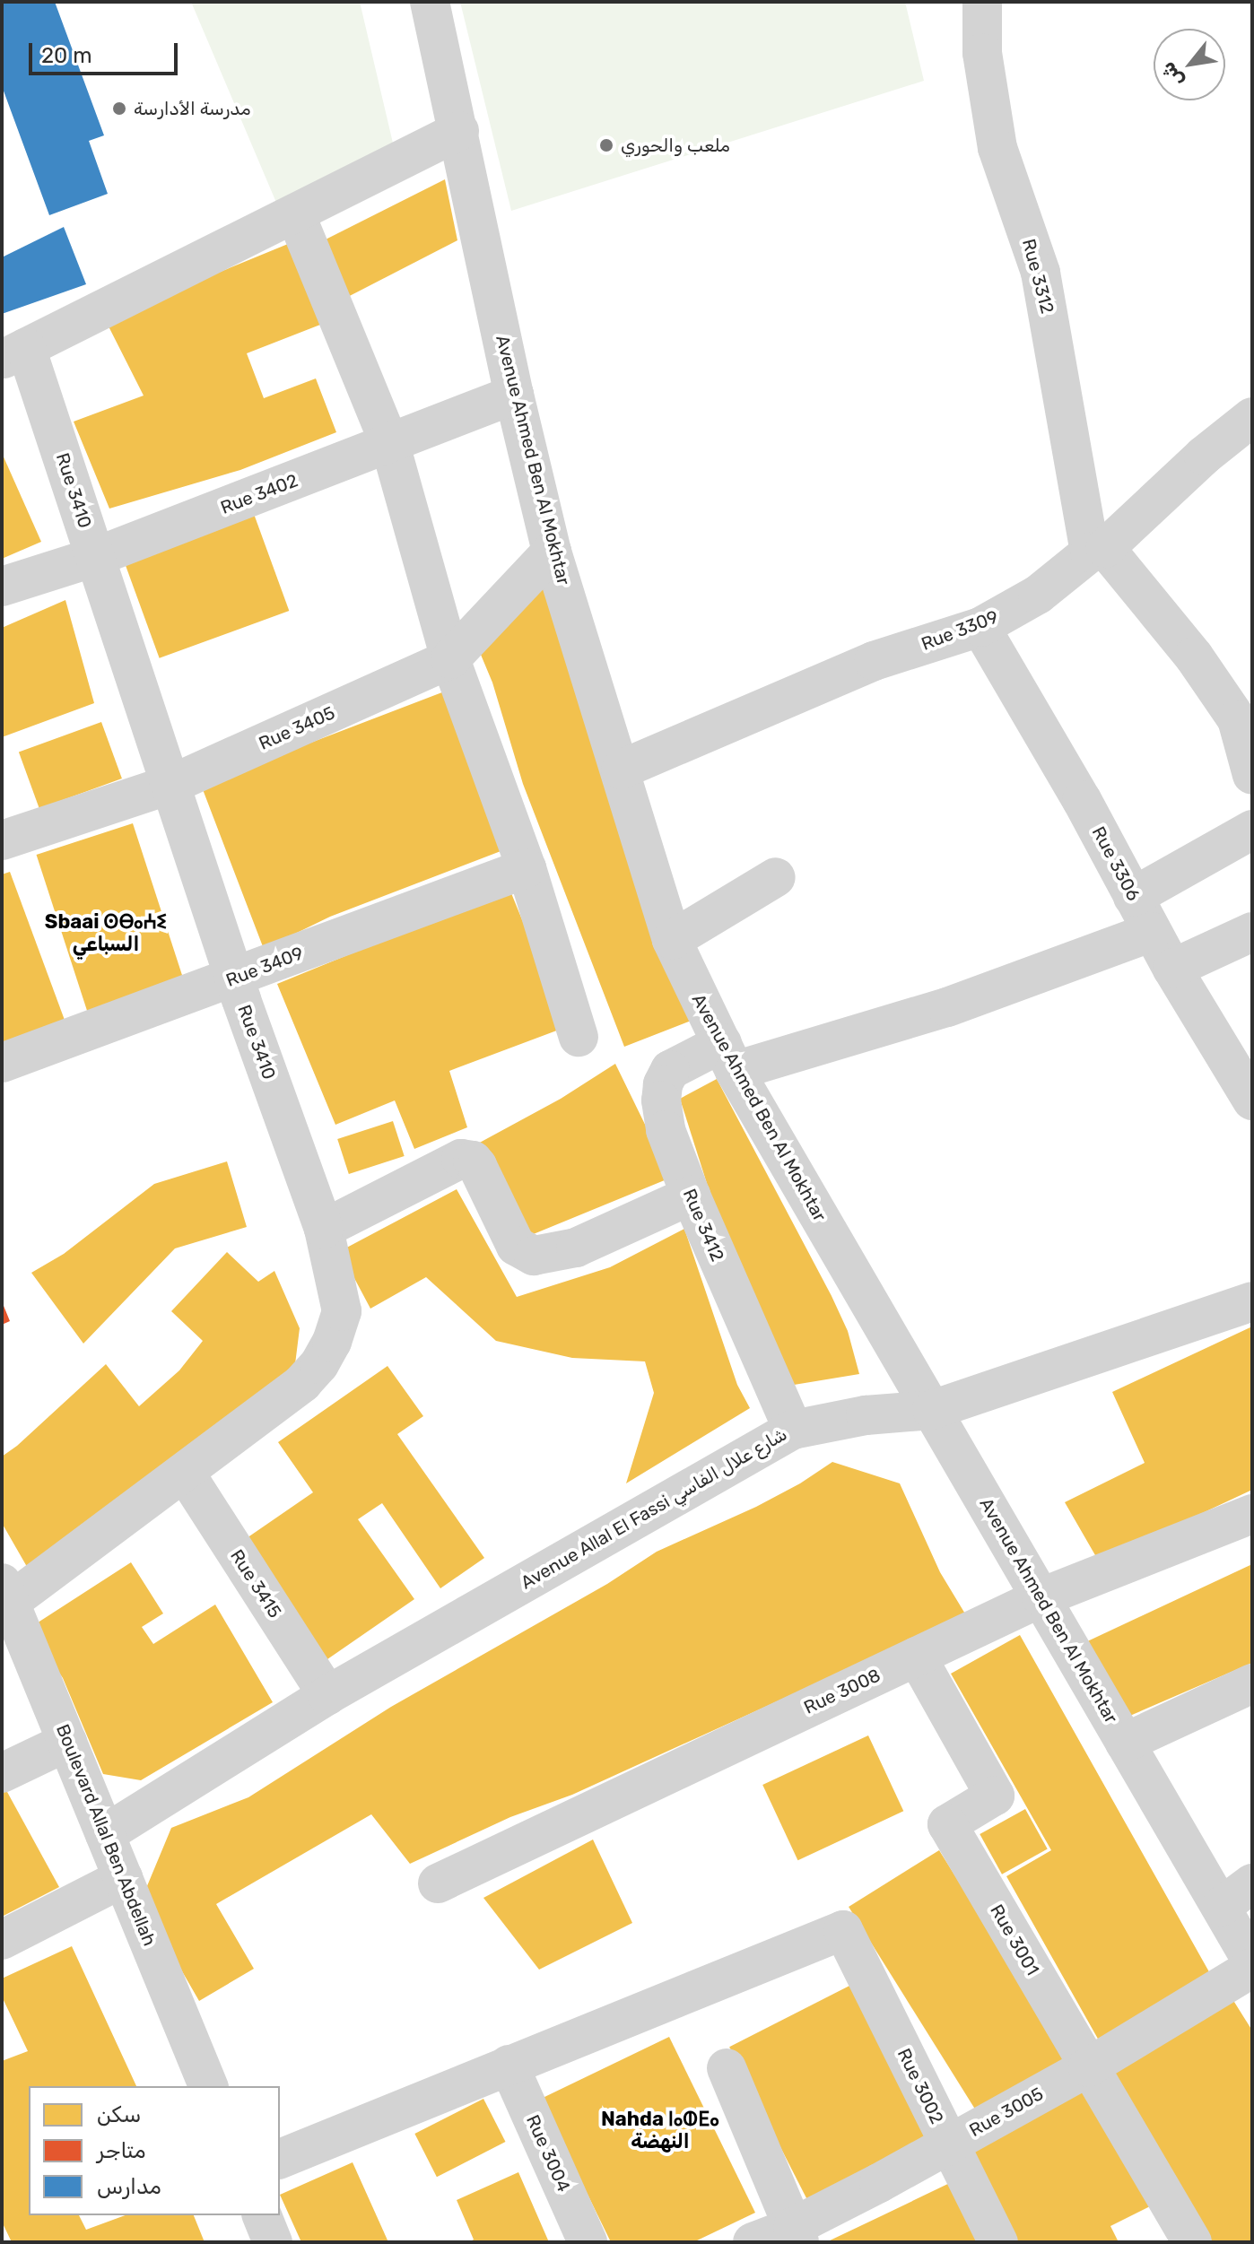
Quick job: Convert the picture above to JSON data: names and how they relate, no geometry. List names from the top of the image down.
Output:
{
  "streets": {
    "street": [
      "Rue 3312",
      "Avenue Ahmed Ben Al Mokhtar",
      "Rue 3410",
      "Rue 3402",
      "Rue 3309",
      "Rue 3405",
      "Rue 3306",
      "Rue 3409",
      "Rue 3412",
      "Avenue Allal El Fassi شارع علال الفاسي",
      "Rue 3415",
      "Rue 3008",
      "Boulevard Allal Ben Abdellah",
      "Rue 3001",
      "Rue 3002",
      "Rue 3005",
      "Rue 3004"
    ]
  },
  "crossings": [
    ["Rue 3312", "Rue 3309"],
    ["Avenue Ahmed Ben Al Mokhtar", "Rue 3402"],
    ["Avenue Ahmed Ben Al Mokhtar", "Rue 3309"],
    ["Avenue Ahmed Ben Al Mokhtar", "Rue 3405"],
    ["Avenue Ahmed Ben Al Mokhtar", "Rue 3412"],
    ["Avenue Ahmed Ben Al Mokhtar", "Avenue Allal El Fassi شارع علال الفاسي"],
    ["Avenue Ahmed Ben Al Mokhtar", "Rue 3008"],
    ["Rue 3410", "Rue 3402"],
    ["Rue 3410", "Rue 3405"],
    ["Rue 3410", "Rue 3409"],
    ["Rue 3410", "Rue 3415"],
    ["Rue 3410", "Boulevard Allal Ben Abdellah"],
    ["Rue 3309", "Rue 3306"],
    ["Rue 3306", "Rue 3412"],
    ["Rue 3412", "Avenue Allal El Fassi شارع علال الفاسي"],
    ["Avenue Allal El Fassi شارع علال الفاسي", "Rue 3415"],
    ["Avenue Allal El Fassi شارع علال الفاسي", "Boulevard Allal Ben Abdellah"],
    ["Rue 3008", "Rue 3001"],
    ["Rue 3001", "Rue 3005"],
    ["Rue 3002", "Rue 3005"],
    ["Rue 3002", "Rue 3004"]
  ],
  "districts": ["Sbaai ⵙⴱⴰⵄⵉ السباعي", "Nahda ⵏⴰⵀⴹⴰ النهضة"],
  "places": ["مدرسة الأدارسة", "ملعب والحوري"],
  "legend": ["سكن", "متاجر", "مدارس"],
  "scale_bar": "20 m",
  "north": "bottom left"
}
